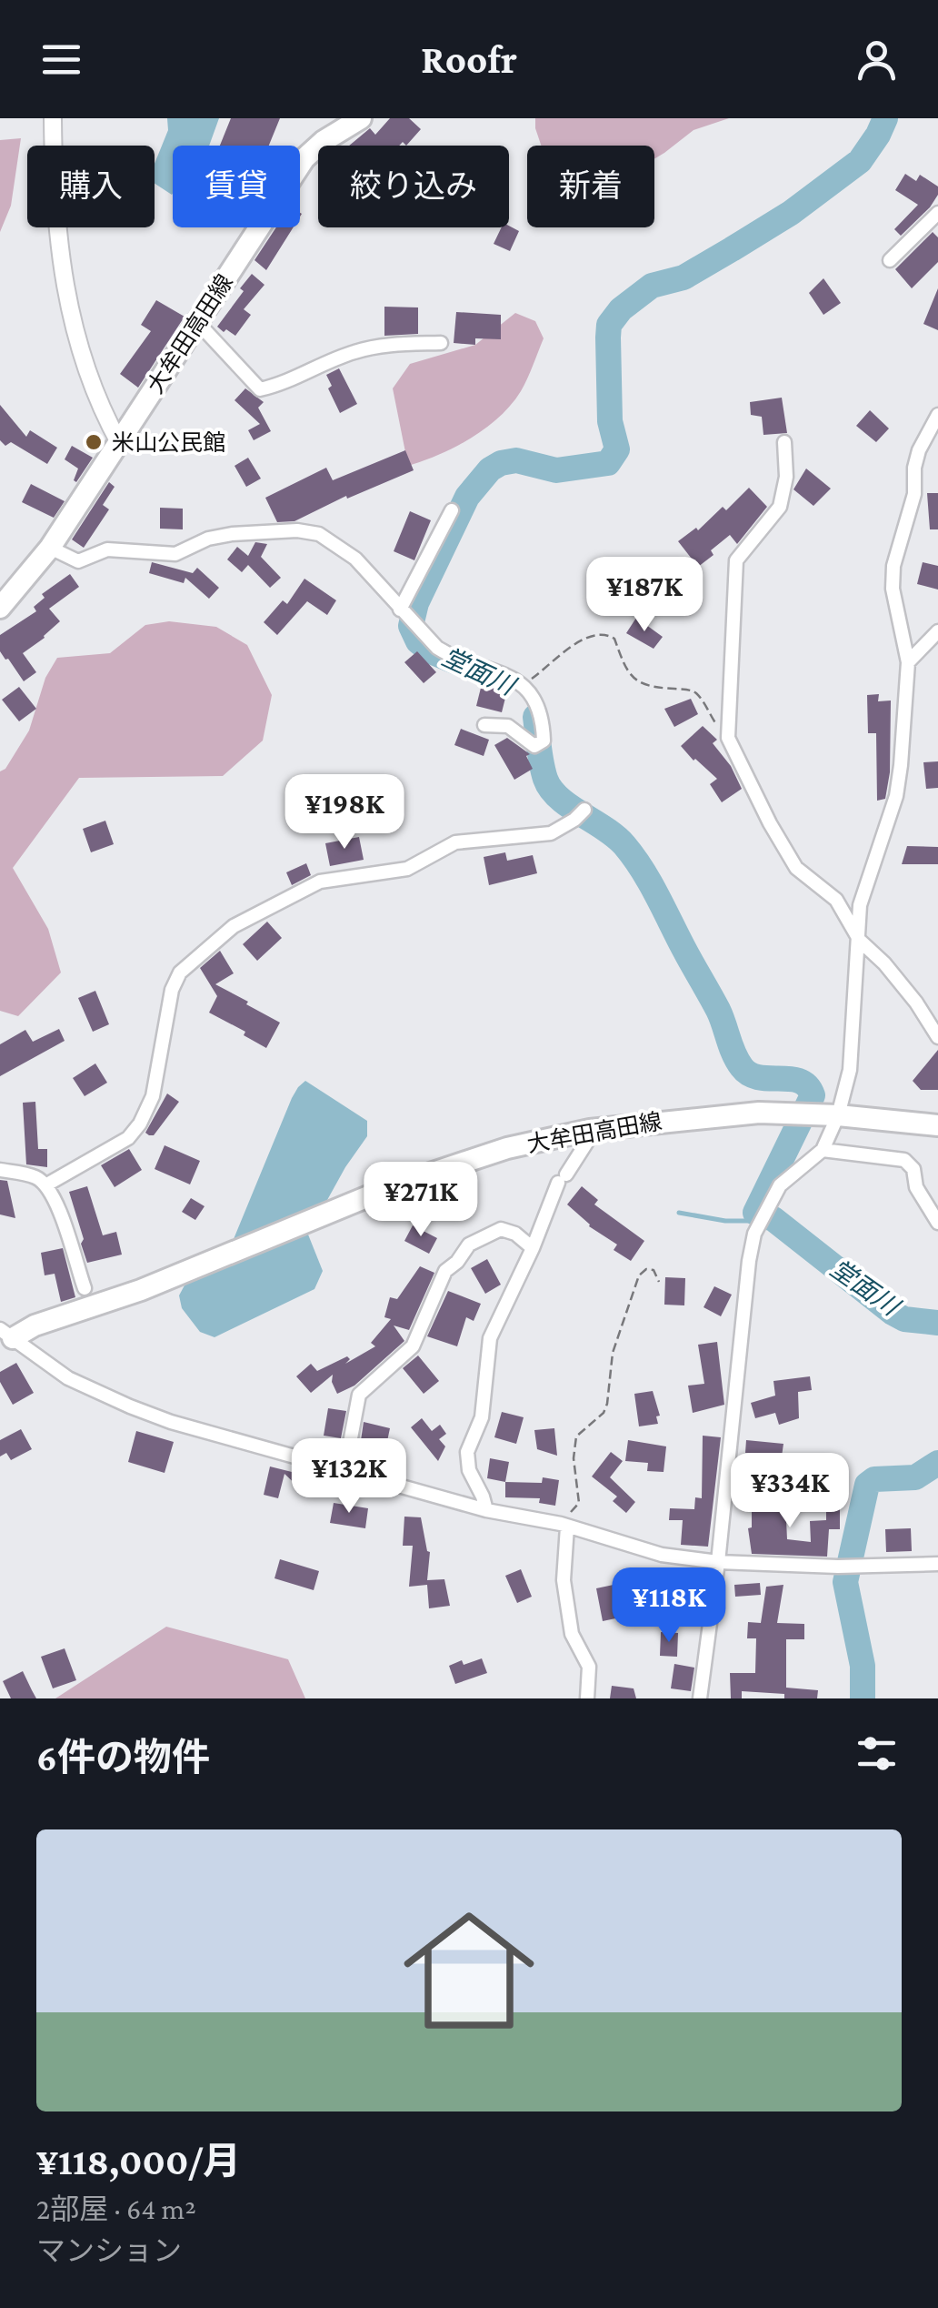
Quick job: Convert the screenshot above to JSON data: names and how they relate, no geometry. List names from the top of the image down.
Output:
{
  "streets": {
    "main road": ["大牟田高田線"]
  },
  "water": ["堂面川"],
  "places": ["米山公民館"],
  "page": {
    "header": "Roofr",
    "chip": [
      "購入",
      "賃貸",
      "絞り込み",
      "新着"
    ],
    "price": [
      "¥187K",
      "¥198K",
      "¥271K",
      "¥132K",
      "¥334K",
      "¥118K"
    ],
    "heading": "6件の物件",
    "list": [
      {
        "name": "¥118,000/月",
        "note": "2部屋 · 64 m² · マンション"
      }
    ]
  }
}
